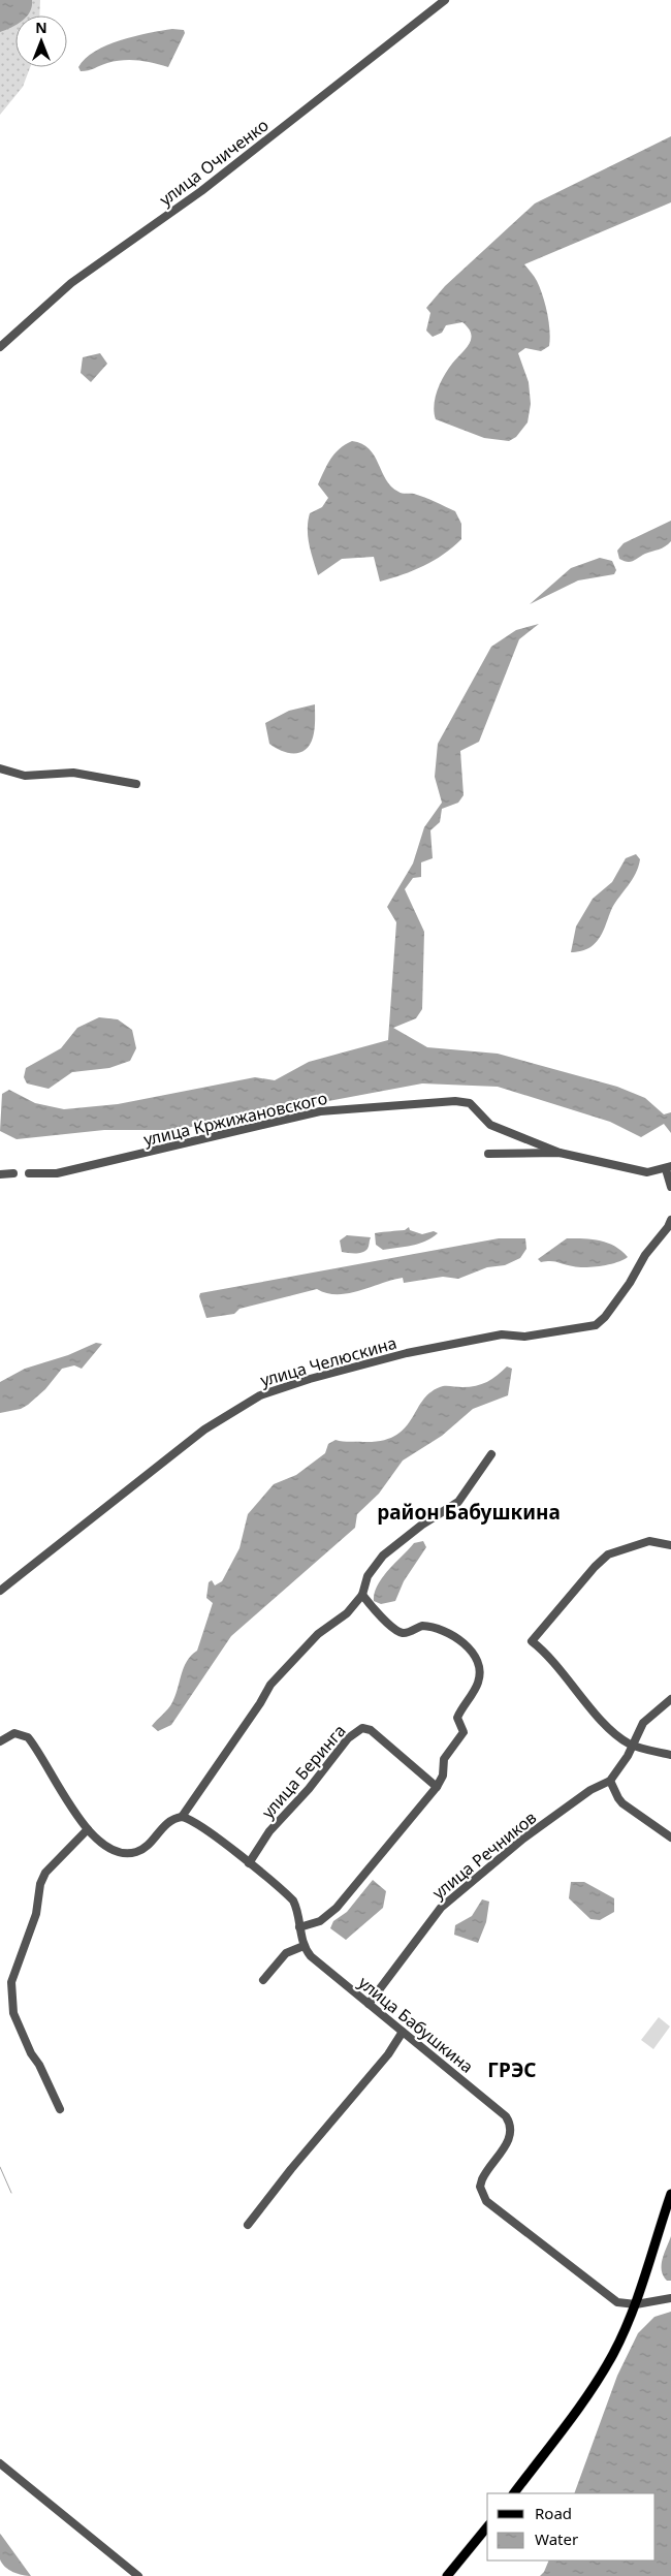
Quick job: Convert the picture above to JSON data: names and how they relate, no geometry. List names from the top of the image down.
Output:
{
  "streets": {
    "street": [
      "улица Очиченко",
      "улица Кржижановского",
      "улица Челюскина",
      "улица Беринга",
      "улица Речников",
      "улица Бабушкина"
    ]
  },
  "crossings": [
    ["улица Речников", "улица Бабушкина"]
  ],
  "districts": ["район Бабушкина", "ГРЭС"],
  "legend": ["Road", "Water"],
  "north": "top"
}
